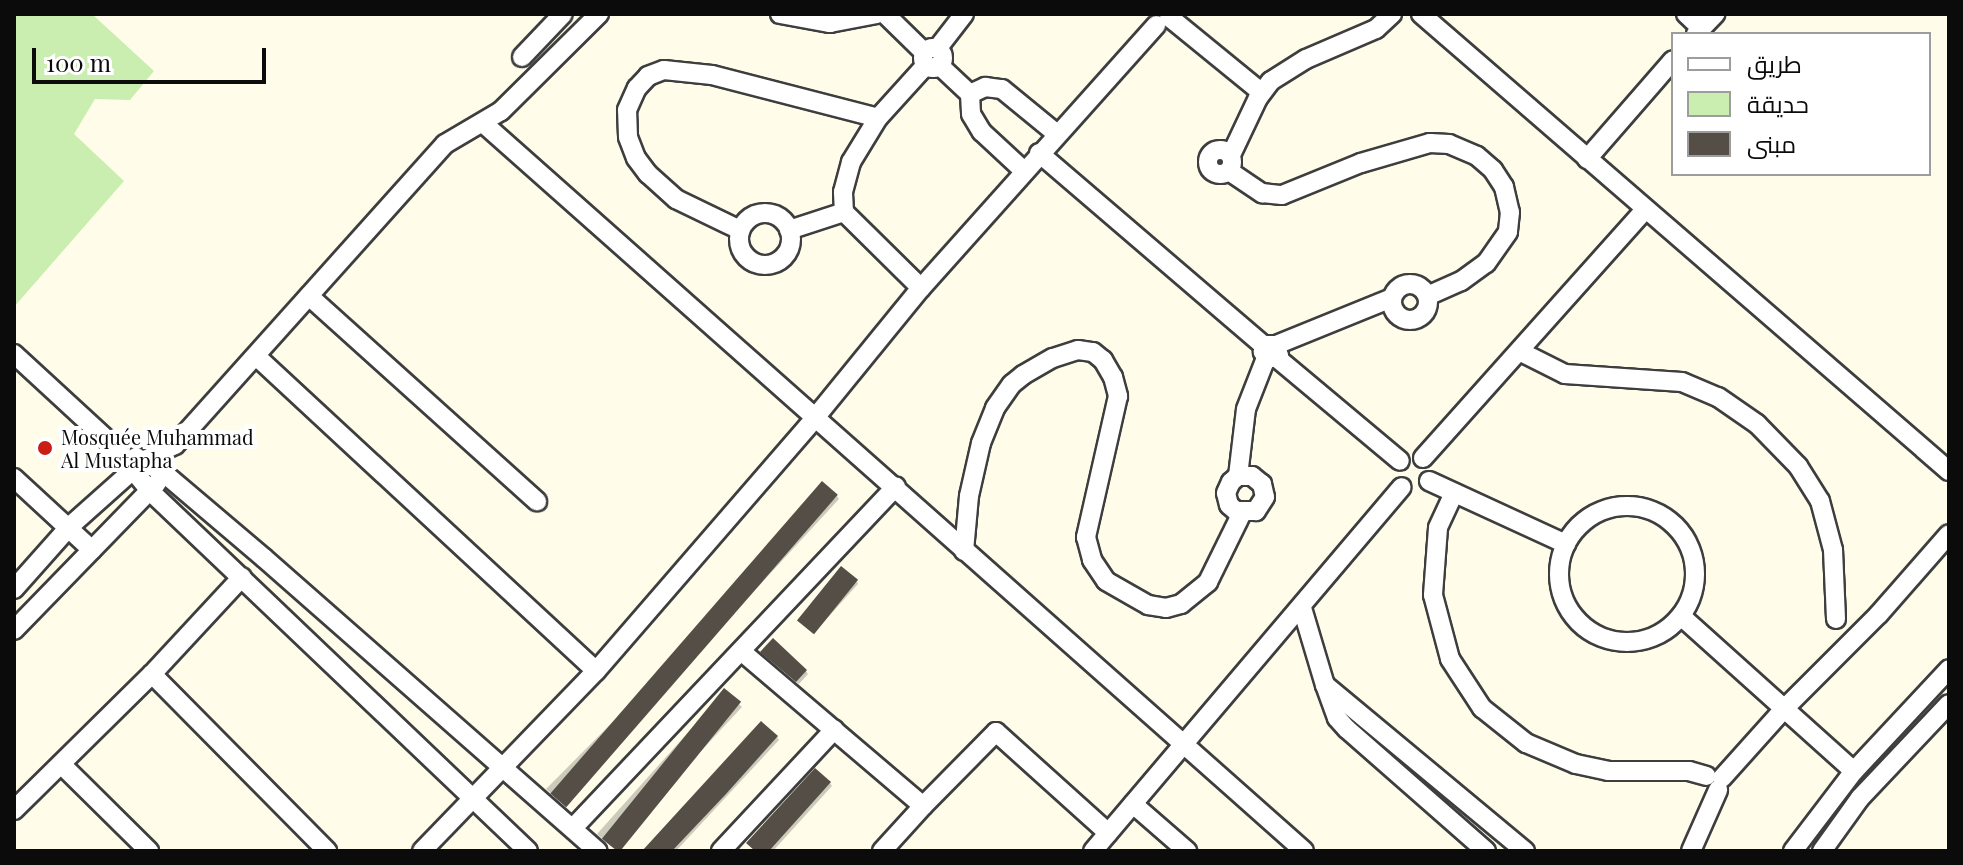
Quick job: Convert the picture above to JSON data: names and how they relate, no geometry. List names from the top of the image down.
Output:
{
  "places": ["Mosquée Muhammad Al Mustapha"],
  "legend": ["طريق", "حديقة", "مبنى"],
  "scale_bar": "100 m"
}
